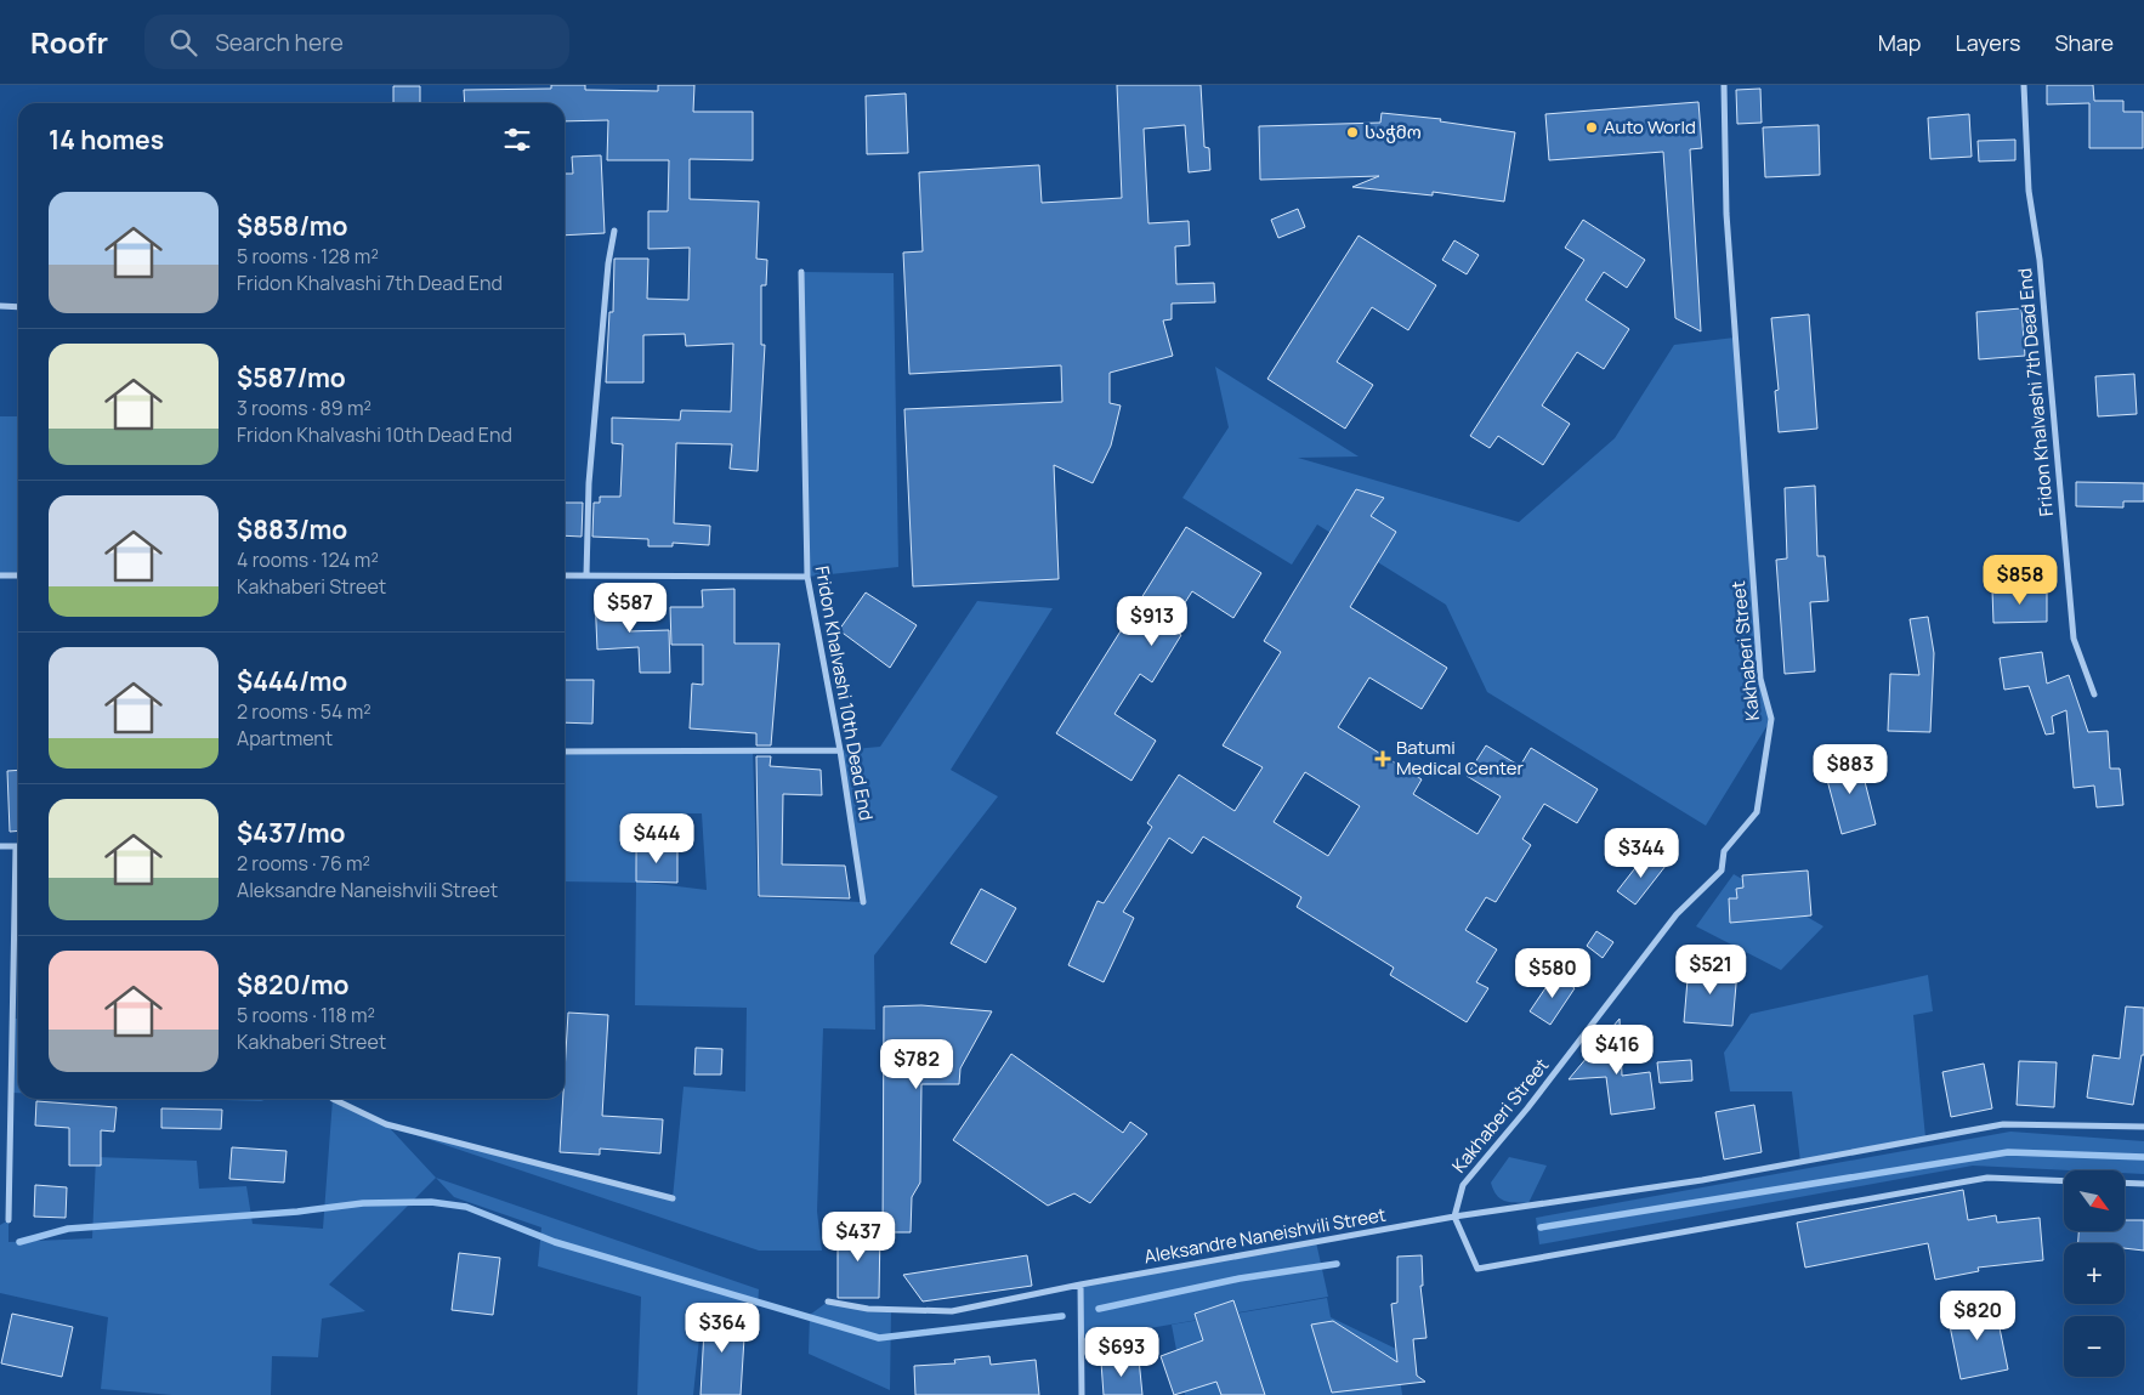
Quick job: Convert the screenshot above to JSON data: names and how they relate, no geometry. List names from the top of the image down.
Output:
{
  "streets": {
    "street": [
      "Fridon Khalvashi 7th Dead End",
      "Kakhaberi Street",
      "Fridon Khalvashi 10th Dead End",
      "Aleksandre Naneishvili Street"
    ]
  },
  "crossings": [
    ["Kakhaberi Street", "Aleksandre Naneishvili Street"]
  ],
  "places": {
    "other": ["Auto World", "საჭმო"],
    "health": ["Batumi Medical Center"]
  },
  "north": "bottom right",
  "page": {
    "header": "Roofr",
    "search": "Search here",
    "nav": ["Map", "Layers", "Share"],
    "heading": "14 homes",
    "list": [
      {
        "name": "$858/mo",
        "note": "5 rooms · 128 m² · Fridon Khalvashi 7th Dead End"
      },
      {
        "name": "$587/mo",
        "note": "3 rooms · 89 m² · Fridon Khalvashi 10th Dead End"
      },
      {
        "name": "$883/mo",
        "note": "4 rooms · 124 m² · Kakhaberi Street"
      },
      {
        "name": "$444/mo",
        "note": "2 rooms · 54 m² · Apartment"
      },
      {
        "name": "$437/mo",
        "note": "2 rooms · 76 m² · Aleksandre Naneishvili Street"
      },
      {
        "name": "$820/mo",
        "note": "5 rooms · 118 m² · Kakhaberi Street"
      }
    ],
    "price": [
      "$858",
      "$587",
      "$913",
      "$883",
      "$444",
      "$344",
      "$521",
      "$580",
      "$416",
      "$782",
      "$437",
      "$820",
      "$364",
      "$693"
    ],
    "map_buttons": ["+", "−"]
  }
}
